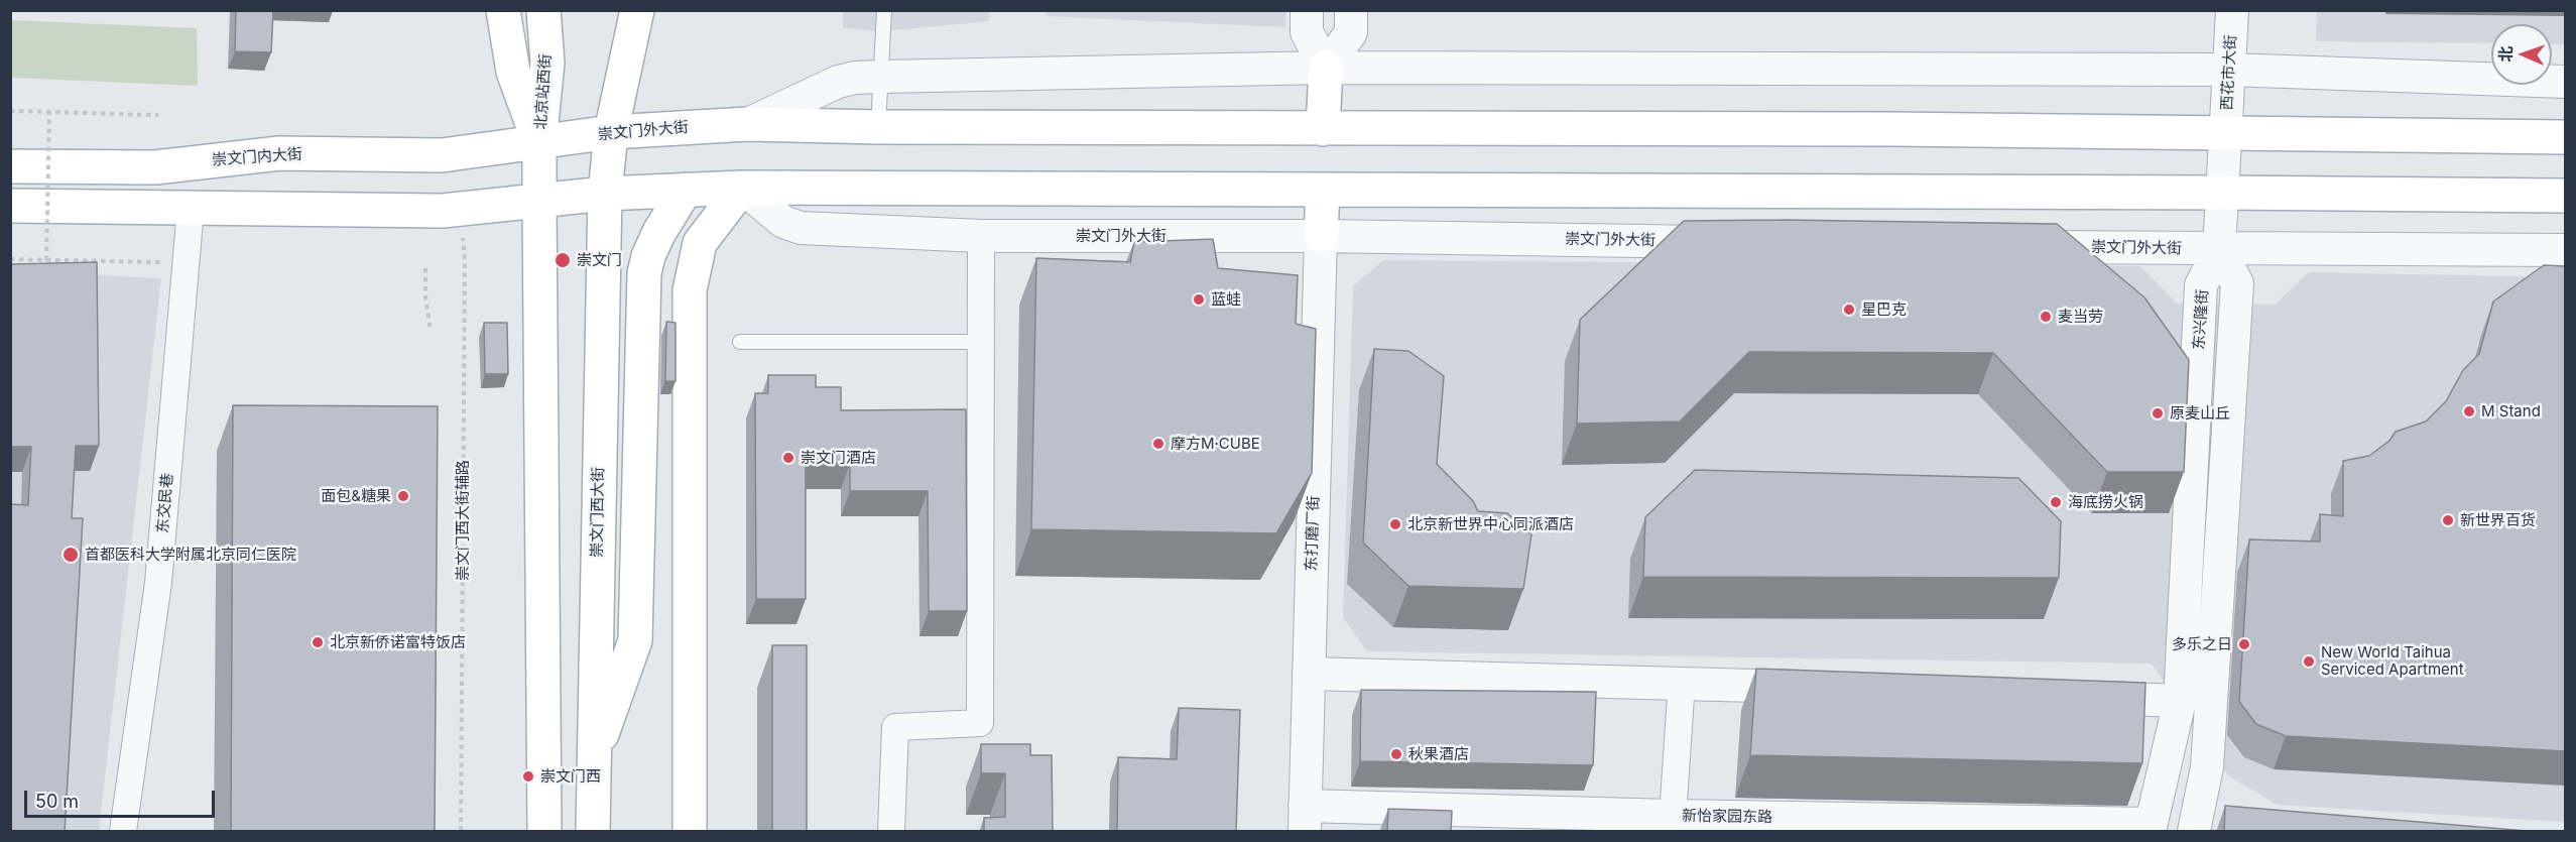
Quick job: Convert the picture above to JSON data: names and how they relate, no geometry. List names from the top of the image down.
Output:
{
  "streets": {
    "main road": [
      "北京站西街",
      "崇文门外大街",
      "崇文门内大街",
      "崇文门西大街"
    ],
    "street": [
      "西花市大街",
      "东兴隆街",
      "东交民巷",
      "东打磨厂街",
      "新怡家园东路"
    ],
    "path": ["崇文门西大街辅路"]
  },
  "crossings": [
    ["西花市大街", "崇文门外大街"],
    ["西花市大街", "东兴隆街"],
    ["北京站西街", "崇文门外大街"],
    ["北京站西街", "崇文门内大街"],
    ["崇文门外大街", "崇文门内大街"],
    ["崇文门外大街", "东兴隆街"],
    ["崇文门外大街", "崇文门西大街"],
    ["崇文门外大街", "东打磨厂街"],
    ["东兴隆街", "新怡家园东路"],
    ["东打磨厂街", "新怡家园东路"]
  ],
  "places": [
    "崇文门",
    "蓝蛙",
    "星巴克",
    "麦当劳",
    "M Stand",
    "原麦山丘",
    "摩方M·CUBE",
    "崇文门酒店",
    "面包&糖果",
    "海底捞火锅",
    "新世界百货",
    "北京新世界中心同派酒店",
    "首都医科大学附属北京同仁医院",
    "北京新侨诺富特饭店",
    "多乐之日",
    "New World Taihua Serviced Apartment",
    "秋果酒店",
    "崇文门西"
  ],
  "scale_bar": "50 m",
  "north": "left"
}
